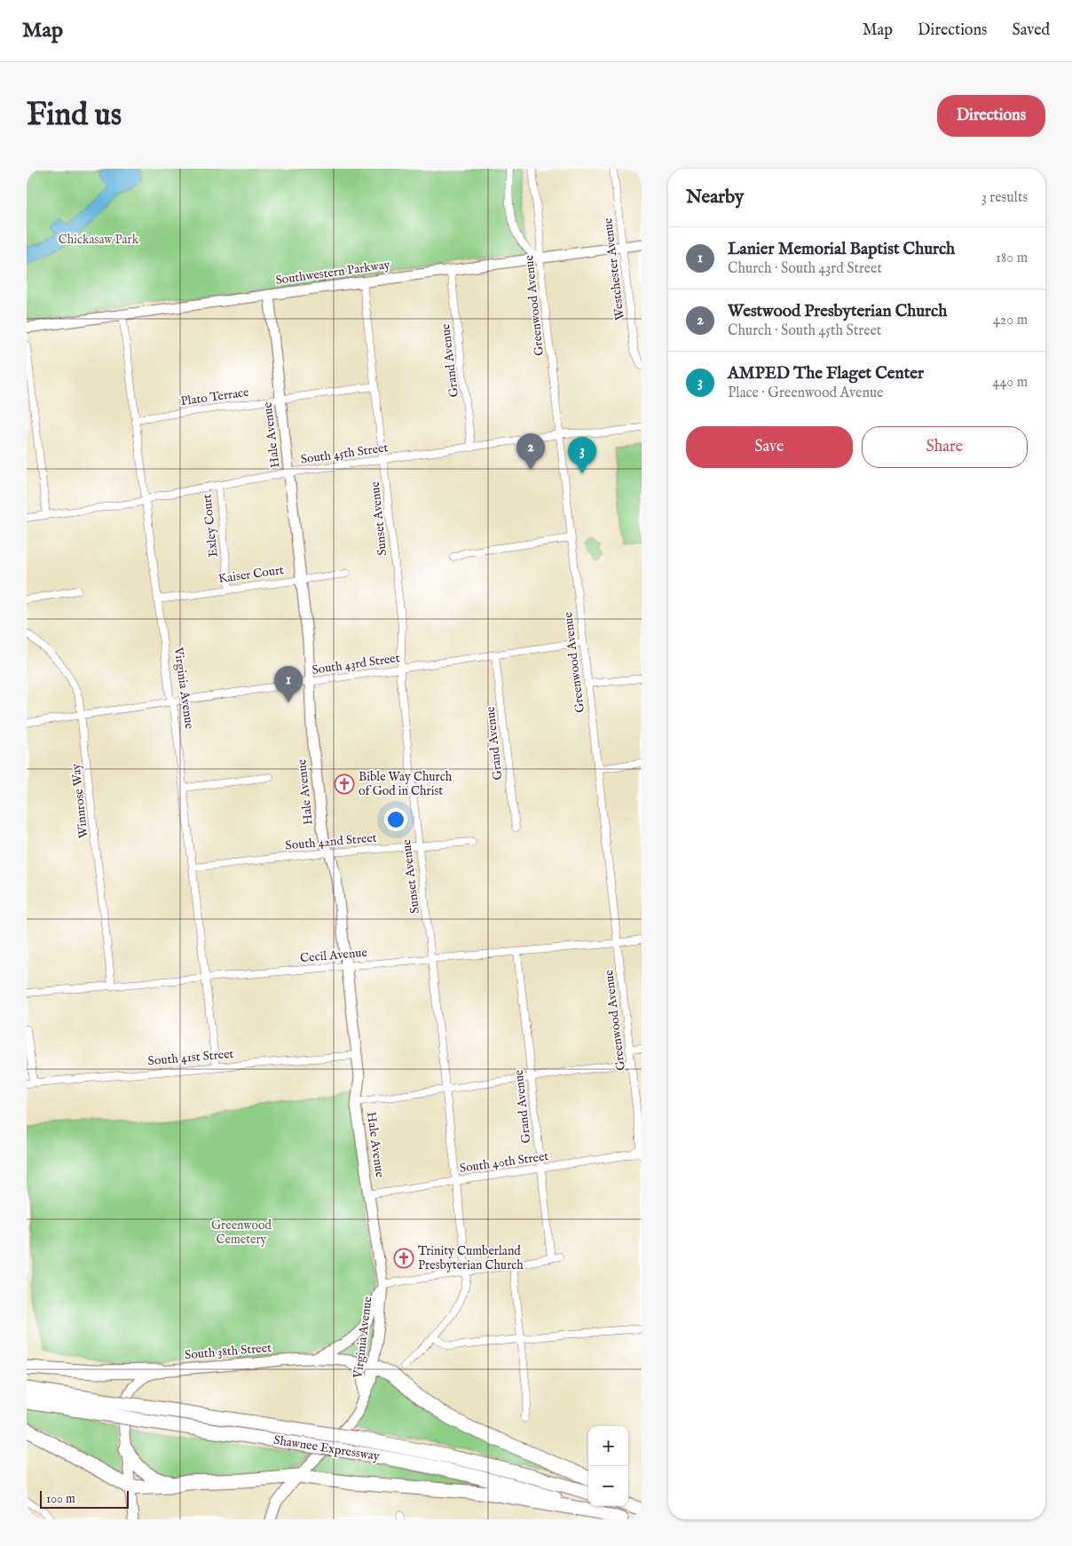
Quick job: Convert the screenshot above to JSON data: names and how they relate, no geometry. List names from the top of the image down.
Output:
{
  "streets": {
    "highway": ["Shawnee Expressway"],
    "street": [
      "Westchester Avenue",
      "Southwestern Parkway",
      "Greenwood Avenue",
      "Grand Avenue",
      "Plato Terrace",
      "Hale Avenue",
      "South 45th Street",
      "Sunset Avenue",
      "Exley Court",
      "Kaiser Court",
      "South 43rd Street",
      "Virginia Avenue",
      "Winnrose Way",
      "South 42nd Street",
      "Cecil Avenue",
      "South 41st Street",
      "South 40th Street",
      "South 38th Street"
    ]
  },
  "crossings": [
    ["Westchester Avenue", "Southwestern Parkway"],
    ["Southwestern Parkway", "Greenwood Avenue"],
    ["Southwestern Parkway", "Grand Avenue"],
    ["Southwestern Parkway", "Hale Avenue"],
    ["Southwestern Parkway", "Sunset Avenue"],
    ["Southwestern Parkway", "Virginia Avenue"],
    ["Greenwood Avenue", "South 45th Street"],
    ["Greenwood Avenue", "South 43rd Street"],
    ["Greenwood Avenue", "Cecil Avenue"],
    ["Greenwood Avenue", "South 40th Street"],
    ["Grand Avenue", "South 45th Street"],
    ["Grand Avenue", "South 43rd Street"],
    ["Grand Avenue", "Cecil Avenue"],
    ["Grand Avenue", "South 40th Street"],
    ["Plato Terrace", "Hale Avenue"],
    ["Plato Terrace", "Sunset Avenue"],
    ["Plato Terrace", "Virginia Avenue"],
    ["Hale Avenue", "South 45th Street"],
    ["Hale Avenue", "Kaiser Court"],
    ["Hale Avenue", "South 43rd Street"],
    ["Hale Avenue", "Virginia Avenue"],
    ["Hale Avenue", "South 42nd Street"],
    ["Hale Avenue", "Cecil Avenue"],
    ["Hale Avenue", "South 41st Street"],
    ["Hale Avenue", "South 40th Street"],
    ["South 45th Street", "Sunset Avenue"],
    ["South 45th Street", "Exley Court"],
    ["South 45th Street", "Virginia Avenue"],
    ["Sunset Avenue", "South 43rd Street"],
    ["Sunset Avenue", "South 42nd Street"],
    ["Sunset Avenue", "Cecil Avenue"],
    ["Sunset Avenue", "South 40th Street"],
    ["Exley Court", "Kaiser Court"],
    ["Kaiser Court", "Virginia Avenue"],
    ["South 43rd Street", "Virginia Avenue"],
    ["South 43rd Street", "Winnrose Way"],
    ["Virginia Avenue", "South 42nd Street"],
    ["Virginia Avenue", "Cecil Avenue"],
    ["Virginia Avenue", "South 41st Street"],
    ["Virginia Avenue", "South 38th Street"],
    ["Winnrose Way", "Cecil Avenue"]
  ],
  "parks": ["Chickasaw Park", "Greenwood Cemetery"],
  "places": {
    "church": ["Bible Way Church of God in Christ", "Trinity Cumberland Presbyterian Church"]
  },
  "scale_bar": "100 m",
  "page": {
    "header": "Map",
    "nav": ["Map", "Directions", "Saved"],
    "buttons": [
      "Directions",
      ["Save", "Share"]
    ],
    "title": "Find us",
    "heading": ["Nearby", "3 results"],
    "list": [
      {
        "mark": "1",
        "name": "Lanier Memorial Baptist Church",
        "note": "Church · South 43rd Street",
        "value": "180 m"
      },
      {
        "mark": "2",
        "name": "Westwood Presbyterian Church",
        "note": "Church · South 45th Street",
        "value": "420 m"
      },
      {
        "mark": "3",
        "name": "AMPED The Flaget Center",
        "note": "Place · Greenwood Avenue",
        "value": "440 m"
      }
    ],
    "pins": ["2", "3", "1"],
    "map_buttons": ["+", "−"],
    "scale": "100 m"
  }
}
